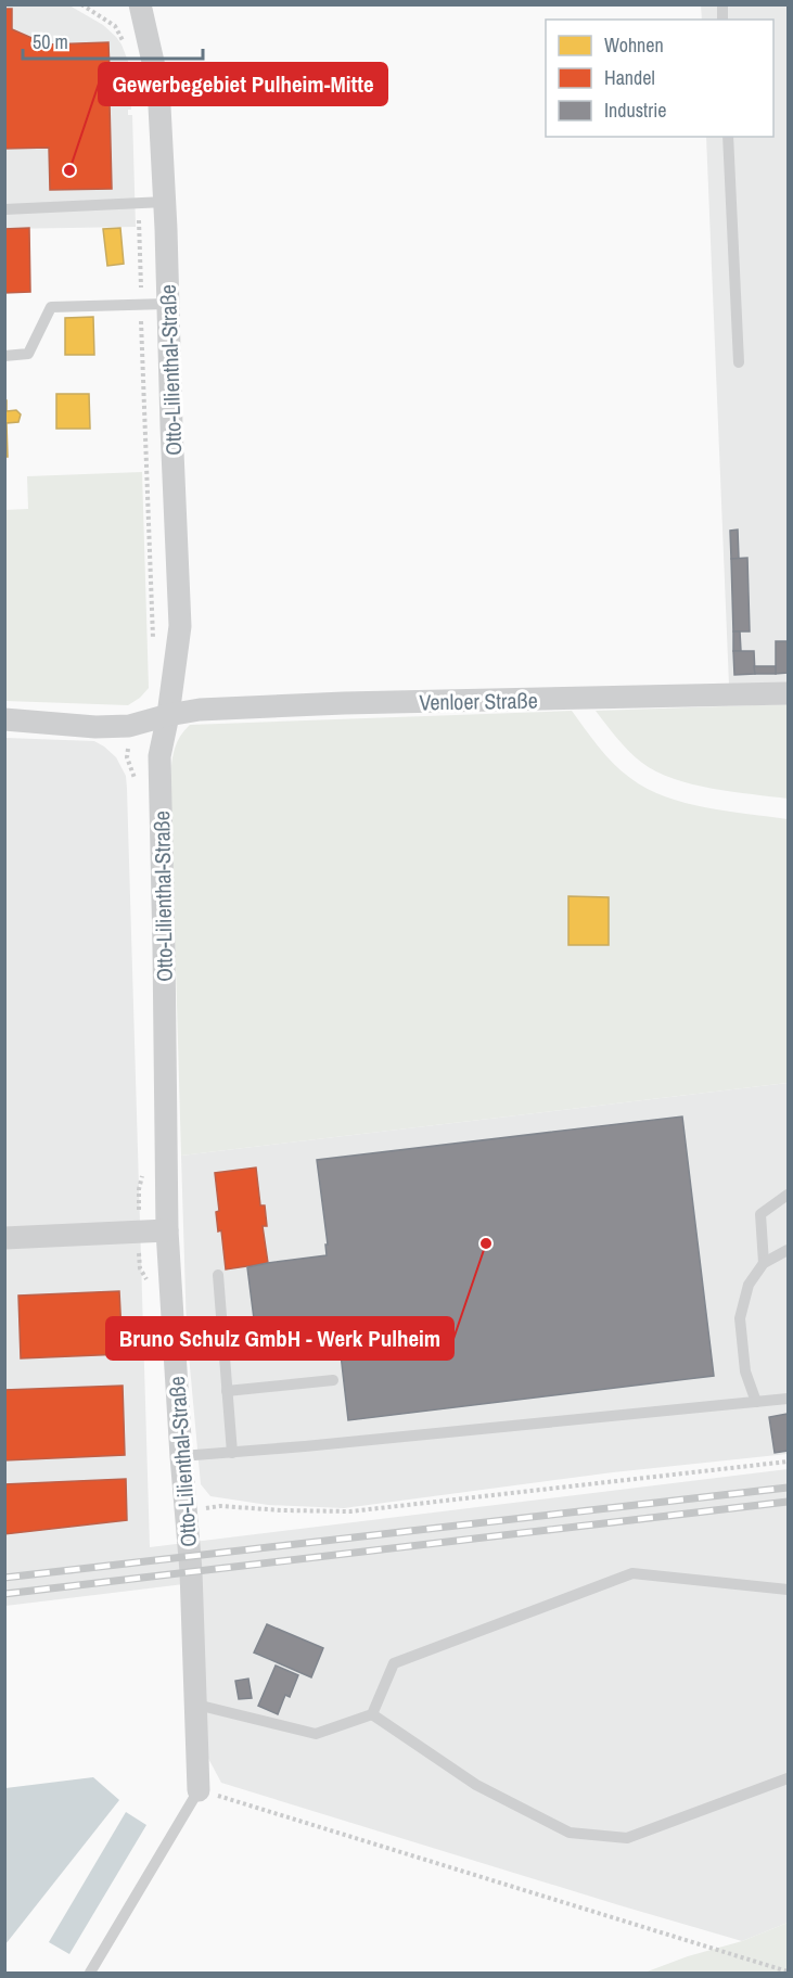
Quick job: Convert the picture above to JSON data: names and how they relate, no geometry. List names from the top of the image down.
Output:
{
  "streets": {
    "street": ["Otto-Lilienthal-Straße", "Venloer Straße"]
  },
  "crossings": [
    ["Otto-Lilienthal-Straße", "Venloer Straße"]
  ],
  "places": ["Gewerbegebiet Pulheim-Mitte", "Bruno Schulz GmbH - Werk Pulheim"],
  "legend": ["Wohnen", "Handel", "Industrie"],
  "scale_bar": "50 m"
}
